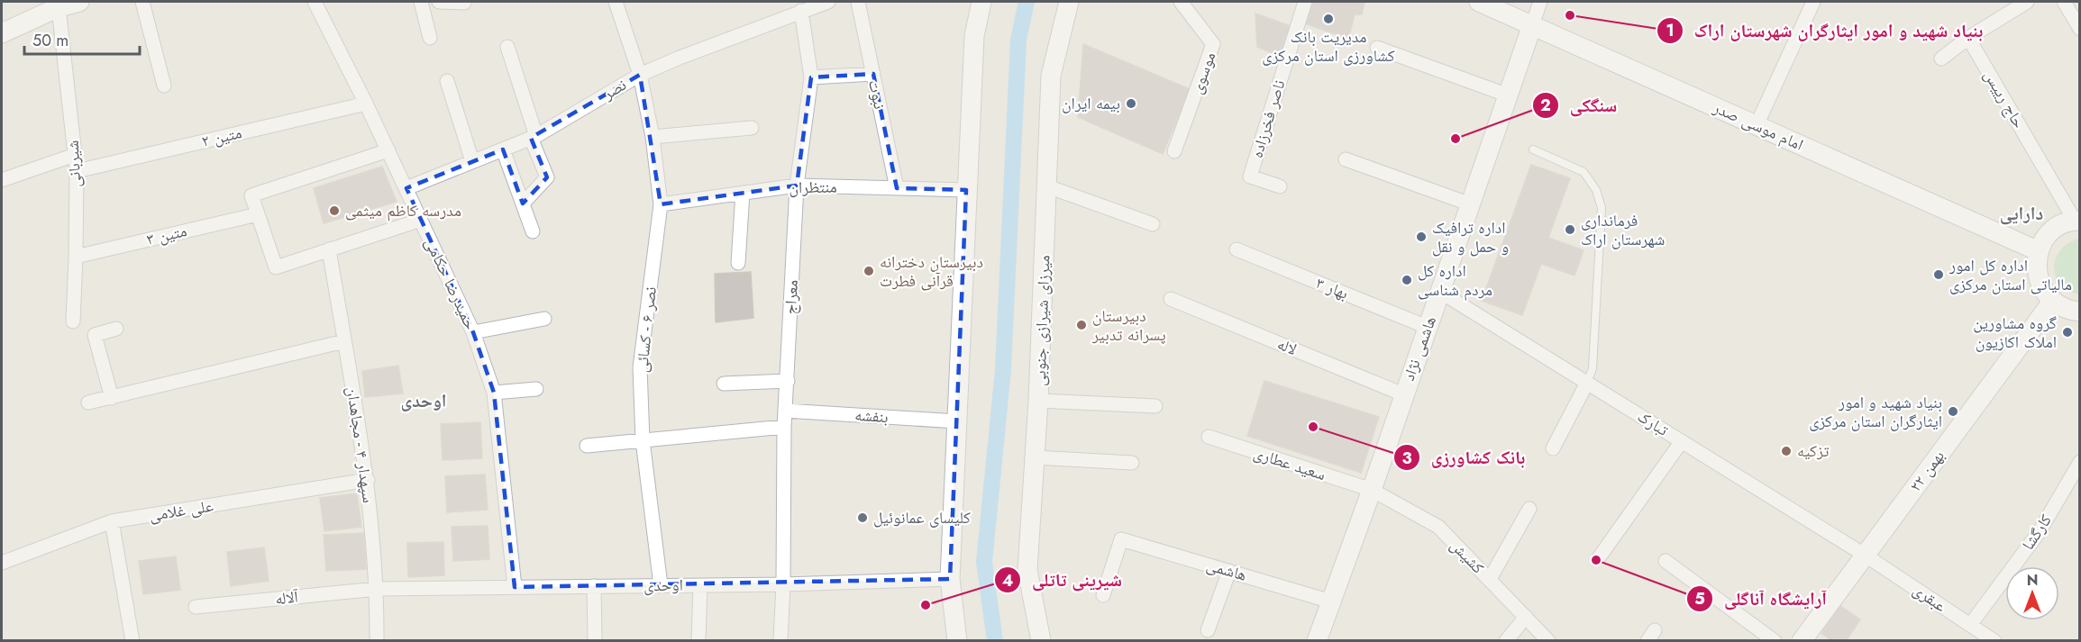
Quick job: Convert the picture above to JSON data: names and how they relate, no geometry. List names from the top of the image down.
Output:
{
  "streets": {
    "street": [
      "موسوی",
      "نصر",
      "نبوت",
      "حاج رییس",
      "ناصر فخرزاده",
      "امام موسی صدر",
      "متین ۲",
      "شیربانی",
      "منتظران",
      "متین ۳",
      "حمیدرضا حکامی",
      "بهار ۳",
      "معراج",
      "میرزای شیرازی جنوبی",
      "نصر ۶ - کسائی",
      "لاله",
      "هاشمی نژاد",
      "بنفشه",
      "تبارک",
      "سپهدار ۴ - مجاهدان",
      "سعید عطاری",
      "۲۲ بهمن",
      "علی غلامی",
      "کارگشا",
      "کشیش",
      "هاشمی",
      "اوحدی",
      "آلاله",
      "عبقری"
    ]
  },
  "crossings": [
    ["نصر", "حمیدرضا حکامی"],
    ["نصر", "معراج"],
    ["نصر", "نصر ۶ - کسائی"],
    ["نبوت", "منتظران"],
    ["امام موسی صدر", "هاشمی نژاد"],
    ["متین ۲", "شیربانی"],
    ["متین ۲", "حمیدرضا حکامی"],
    ["شیربانی", "متین ۳"],
    ["منتظران", "معراج"],
    ["منتظران", "نصر ۶ - کسائی"],
    ["حمیدرضا حکامی", "اوحدی"],
    ["بهار ۳", "هاشمی نژاد"],
    ["معراج", "بنفشه"],
    ["معراج", "اوحدی"],
    ["نصر ۶ - کسائی", "اوحدی"],
    ["لاله", "هاشمی نژاد"],
    ["هاشمی نژاد", "تبارک"],
    ["هاشمی نژاد", "سعید عطاری"],
    ["هاشمی نژاد", "کشیش"],
    ["هاشمی نژاد", "هاشمی"],
    ["تبارک", "۲۲ بهمن"],
    ["تبارک", "عبقری"],
    ["سپهدار ۴ - مجاهدان", "علی غلامی"],
    ["سپهدار ۴ - مجاهدان", "اوحدی"],
    ["سپهدار ۴ - مجاهدان", "آلاله"],
    ["سعید عطاری", "کشیش"],
    ["۲۲ بهمن", "عبقری"],
    ["کارگشا", "عبقری"],
    ["اوحدی", "آلاله"]
  ],
  "districts": ["دارایی", "اوحدی"],
  "places": [
    "بنیاد شهید و امور ایثارگران شهرستان اراک",
    "مدیریت بانک کشاورزی استان مرکزی",
    "بیمه ایران",
    "سنگکی",
    "مدرسه كاظم ميثمى",
    "فرمانداری شهرستان اراک",
    "اداره ترافیک و حمل و نقل",
    "دبیرستان دخترانه قرآنی فطرت",
    "اداره کل امور مالیاتی استان مرکزی",
    "اداره کل مردم شناسی",
    "دبیرستان پسرانه تدبیر",
    "گروه مشاورین املاک اکازیون",
    "بنیاد شهید و امور ایثارگران استان مرکزی",
    "بانک کشاورزی",
    "تزکیه",
    "کلیسای عمانوئیل",
    "آرایشگاه آناگلی",
    "شیرینی تاتلی"
  ],
  "scale_bar": "50 m",
  "north": "top"
}
